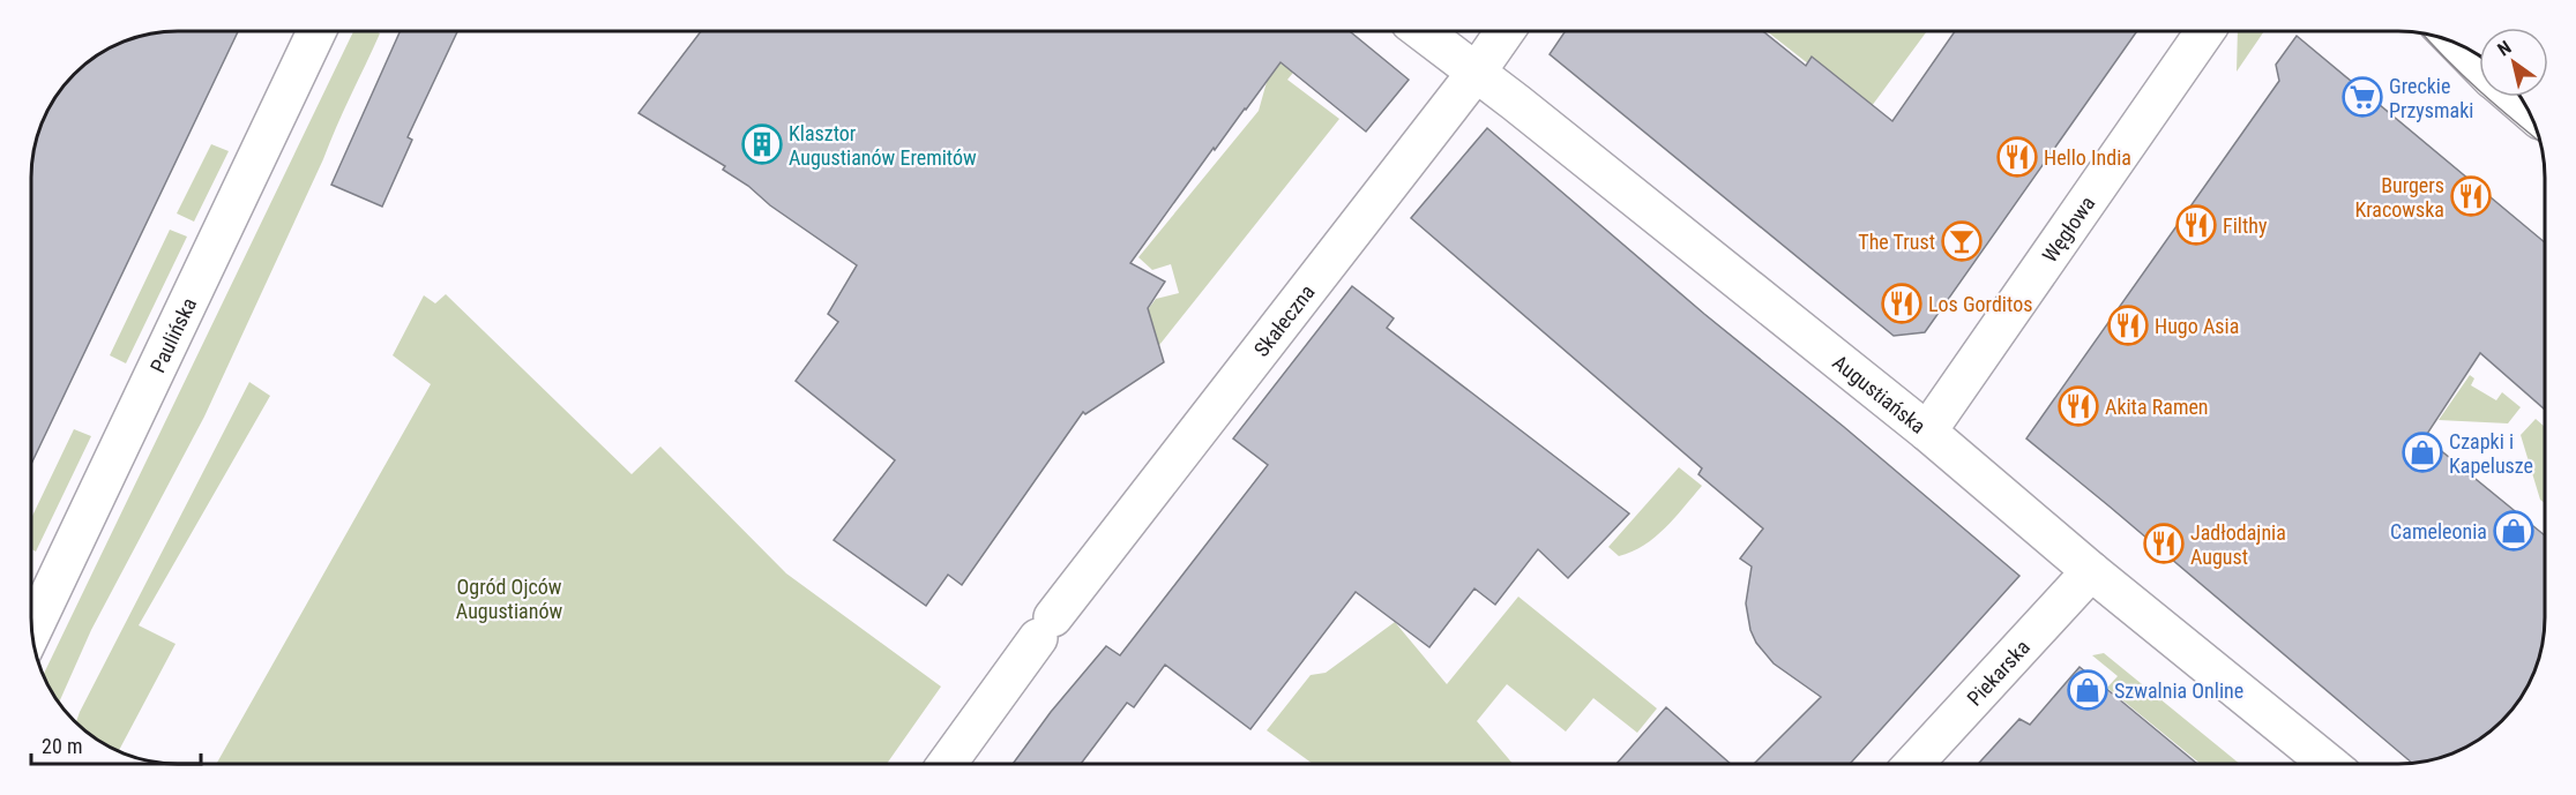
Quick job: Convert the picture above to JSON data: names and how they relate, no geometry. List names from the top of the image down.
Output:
{
  "streets": {
    "street": [
      "Węgłowa",
      "Skałeczna",
      "Paulińska",
      "Augustiańska",
      "Piekarska"
    ]
  },
  "crossings": [
    ["Węgłowa", "Augustiańska"],
    ["Skałeczna", "Augustiańska"],
    ["Augustiańska", "Piekarska"]
  ],
  "parks": ["Ogród Ojców Augustianów"],
  "places": {
    "supermarket": ["Greckie Przysmaki"],
    "building": ["Klasztor Augustianów Eremitów"],
    "restaurant": [
      "Hello India",
      "Burgers Kracowska",
      "Filthy",
      "Los Gorditos",
      "Hugo Asia",
      "Akita Ramen",
      "Jadłodajnia August"
    ],
    "bar": ["The Trust"],
    "shop": ["Czapki i Kapelusze", "Cameleonia", "Szwalnia Online"]
  },
  "scale_bar": "20 m",
  "north": "top left"
}
